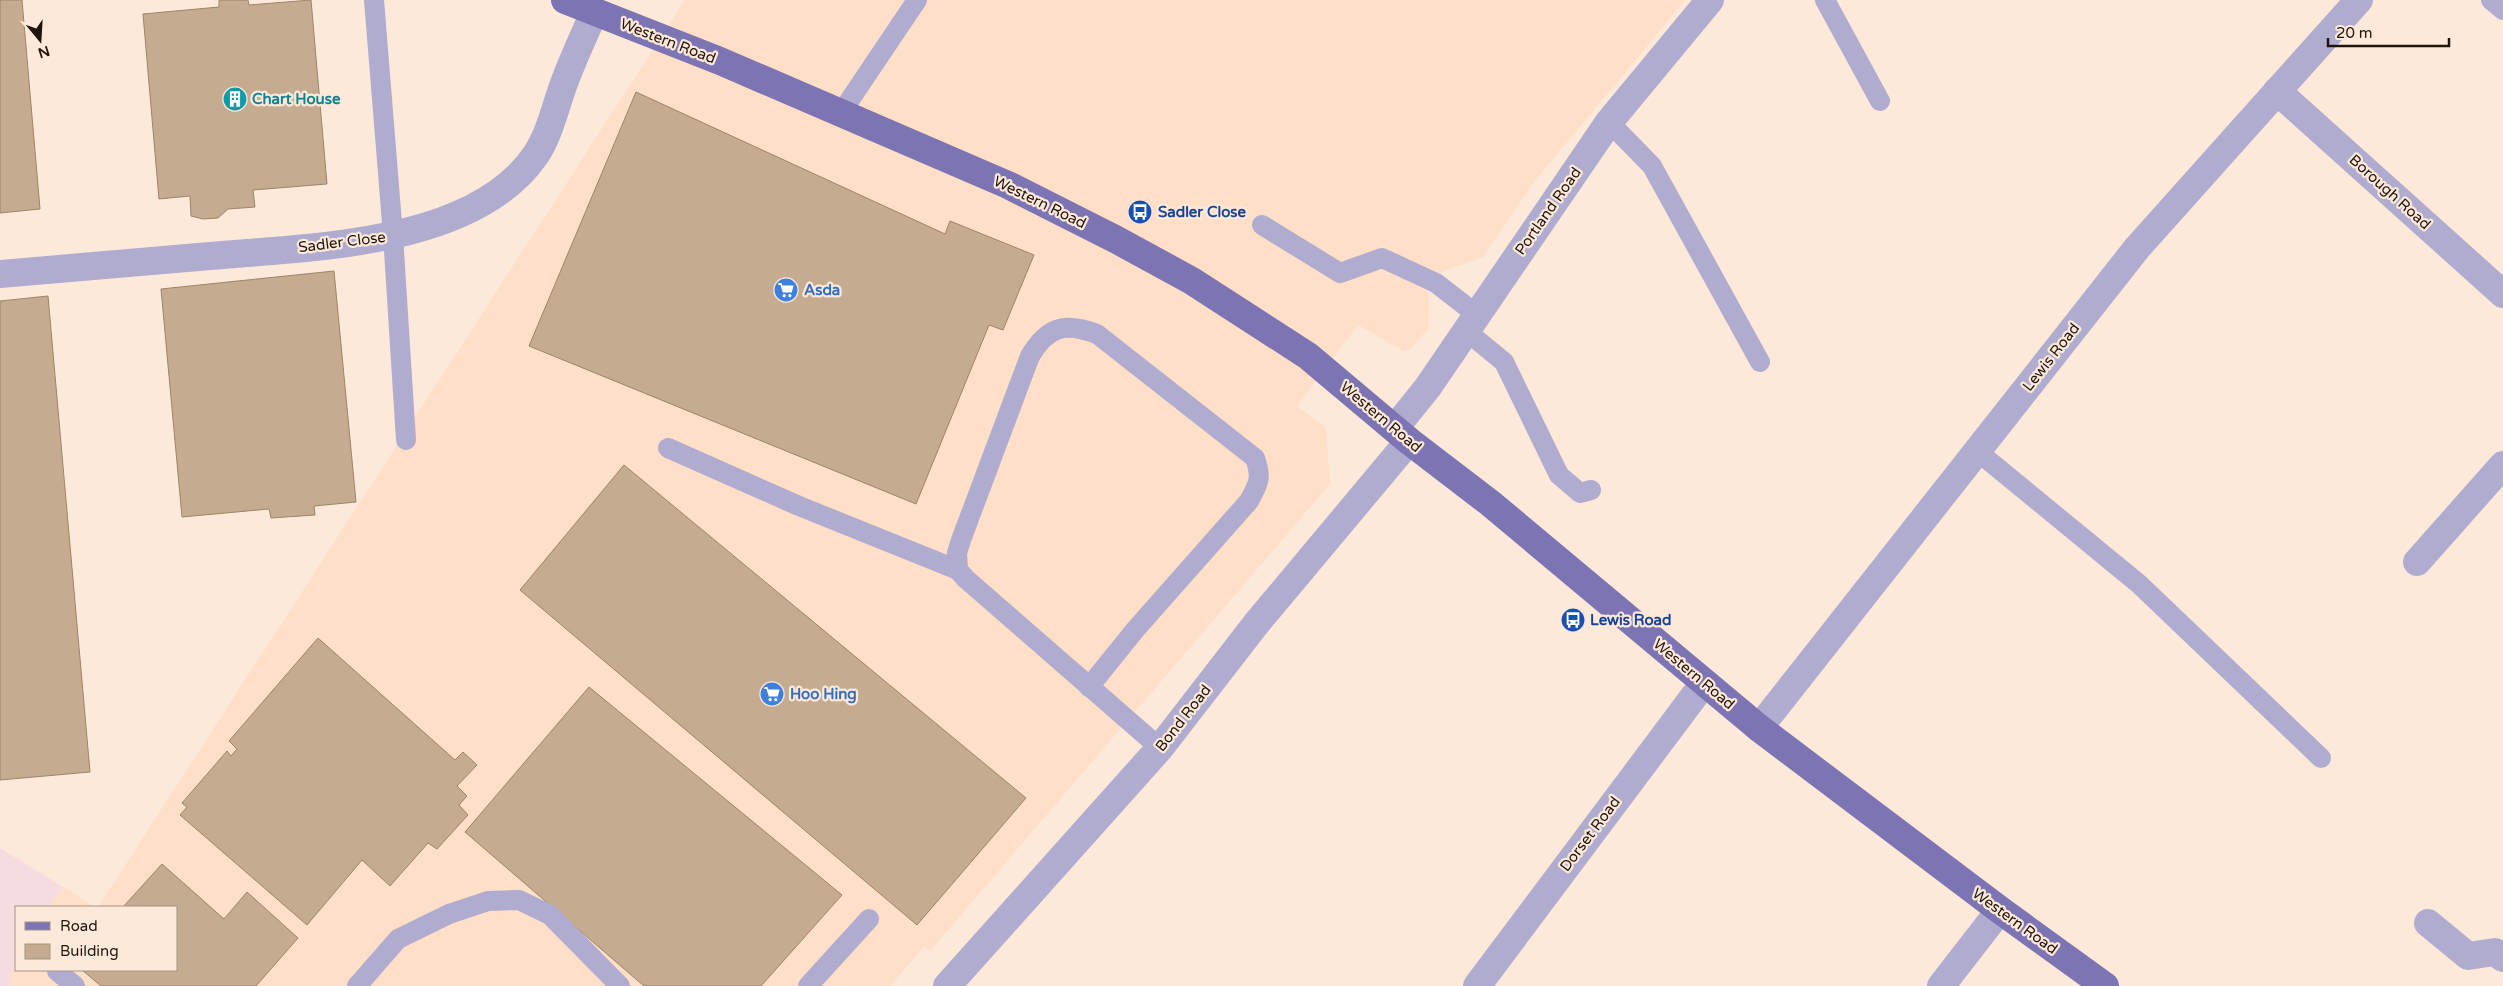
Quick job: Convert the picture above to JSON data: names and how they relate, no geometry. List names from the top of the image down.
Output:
{
  "streets": {
    "main road": ["Western Road"],
    "street": [
      "Borough Road",
      "Portland Road",
      "Sadler Close",
      "Lewis Road",
      "Bond Road",
      "Dorset Road"
    ]
  },
  "crossings": [
    ["Western Road", "Portland Road"],
    ["Western Road", "Sadler Close"],
    ["Western Road", "Lewis Road"],
    ["Western Road", "Bond Road"],
    ["Western Road", "Dorset Road"],
    ["Borough Road", "Lewis Road"],
    ["Portland Road", "Bond Road"]
  ],
  "places": {
    "building": ["Chart House"],
    "bus stop": ["Sadler Close", "Lewis Road"],
    "supermarket": ["Asda", "Hoo Hing"]
  },
  "legend": ["Road", "Building"],
  "scale_bar": "20 m",
  "north": "bottom"
}
